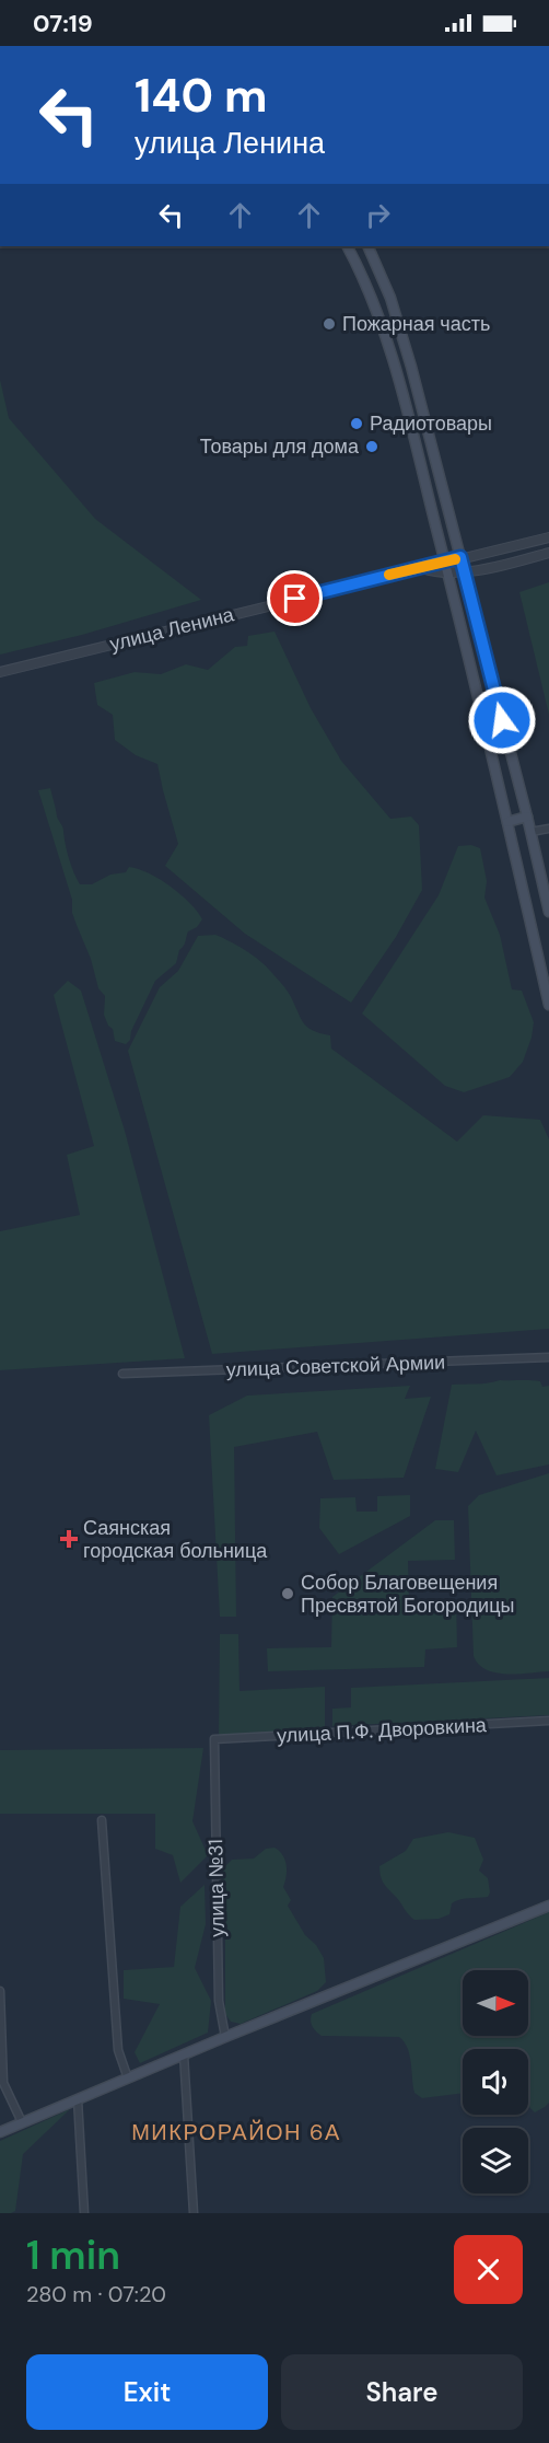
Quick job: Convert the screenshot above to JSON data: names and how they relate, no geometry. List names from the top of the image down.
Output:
{
  "streets": {
    "street": [
      "улица Ленина",
      "улица Советской Армии",
      "улица П.Ф. Дворовкина",
      "улица №31"
    ]
  },
  "crossings": [
    ["улица П.Ф. Дворовкина", "улица №31"]
  ],
  "districts": ["МИКРОРАЙОН 6А"],
  "places": {
    "other": [
      "Пожарная часть",
      "Радиотовары",
      "Товары для дома",
      "Собор Благовещения Пресвятой Богородицы"
    ],
    "health": ["Саянская городская больница"]
  },
  "north": "right",
  "page": {
    "status": "07:19",
    "turn": ["140 m", "улица Ленина"],
    "heading": ["1 min", "280 m · 07:20"],
    "buttons": ["Exit", "Share"]
  }
}
